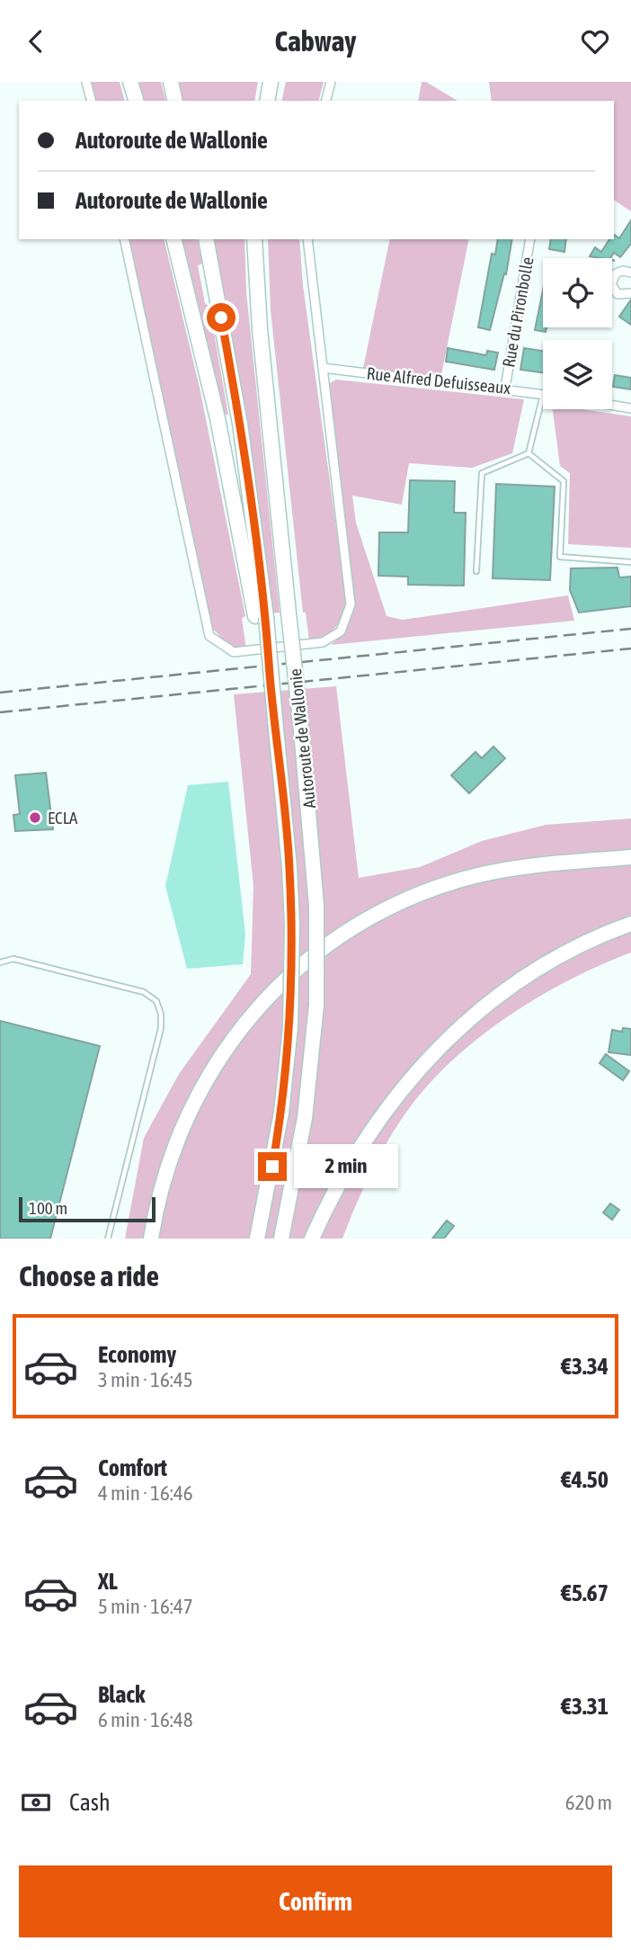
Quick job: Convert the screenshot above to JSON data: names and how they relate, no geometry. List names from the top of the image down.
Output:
{
  "streets": {
    "highway": ["Autoroute de Wallonie"],
    "street": ["Rue du Pironbolle", "Rue Alfred Defuisseaux"]
  },
  "crossings": [
    ["Rue du Pironbolle", "Rue Alfred Defuisseaux"]
  ],
  "places": ["ECLA"],
  "scale_bar": "100 m",
  "page": {
    "header": "Cabway",
    "banner": ["Autoroute de Wallonie", "Autoroute de Wallonie"],
    "bubble": "2 min",
    "scale": "100 m",
    "heading": "Choose a ride",
    "list": [
      {
        "name": "Economy",
        "note": "3 min · 16:45",
        "value": "€3.34"
      },
      {
        "name": "Comfort",
        "note": "4 min · 16:46",
        "value": "€4.50"
      },
      {
        "name": "XL",
        "note": "5 min · 16:47",
        "value": "€5.67"
      },
      {
        "name": "Black",
        "note": "6 min · 16:48",
        "value": "€3.31"
      }
    ],
    "pay": ["Cash", "620 m"],
    "buttons": "Confirm"
  }
}
